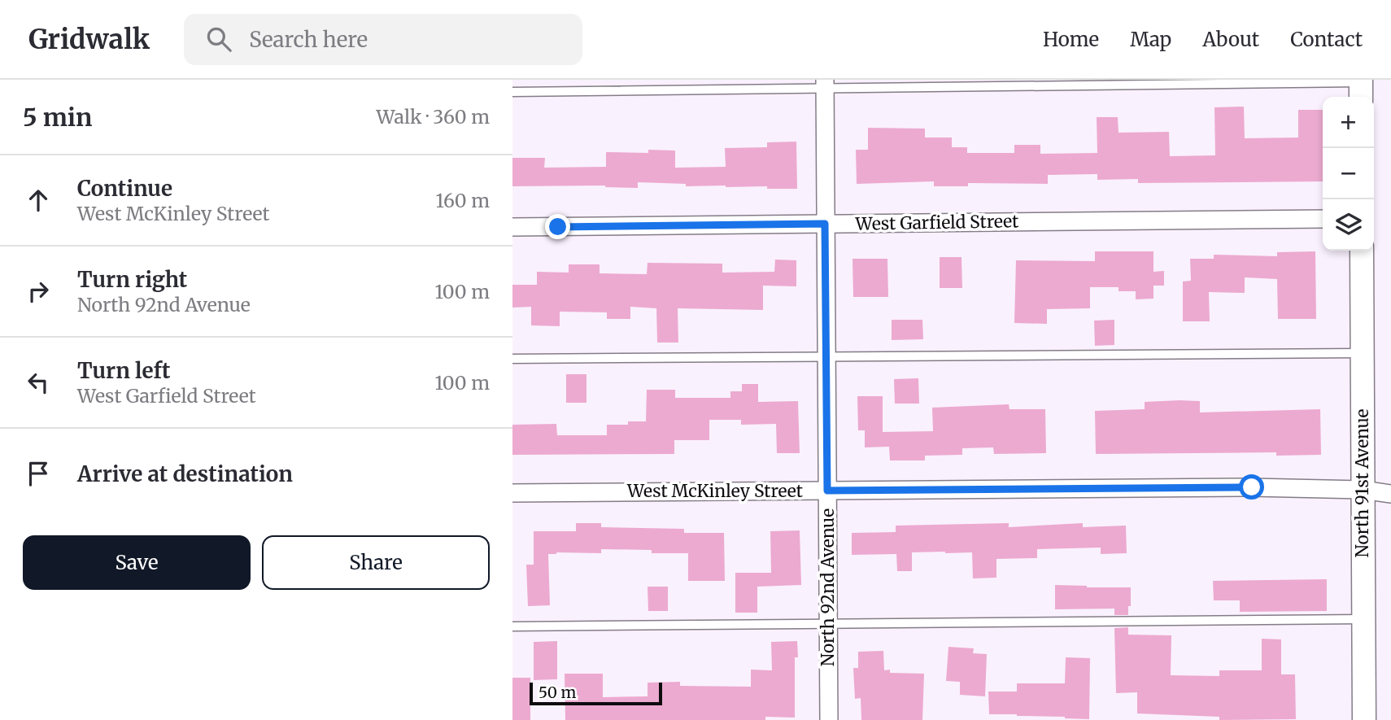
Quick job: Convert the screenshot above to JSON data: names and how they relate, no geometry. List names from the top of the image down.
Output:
{
  "streets": {
    "main road": ["North 91st Avenue"],
    "street": ["West Garfield Street", "West McKinley Street", "North 92nd Avenue"]
  },
  "crossings": [
    ["West Garfield Street", "North 92nd Avenue"],
    ["North 91st Avenue", "West McKinley Street"],
    ["West McKinley Street", "North 92nd Avenue"]
  ],
  "scale_bar": "50 m",
  "page": {
    "header": "Gridwalk",
    "search": "Search here",
    "nav": [
      "Home",
      "Map",
      "About",
      "Contact"
    ],
    "heading": ["5 min", "Walk · 360 m"],
    "map_buttons": ["+", "−"],
    "list": [
      ["Continue", "West McKinley Street", "160 m"],
      ["Turn right", "North 92nd Avenue", "100 m"],
      ["Turn left", "West Garfield Street", "100 m"],
      "Arrive at destination"
    ],
    "buttons": ["Save", "Share"],
    "scale": "50 m"
  }
}
